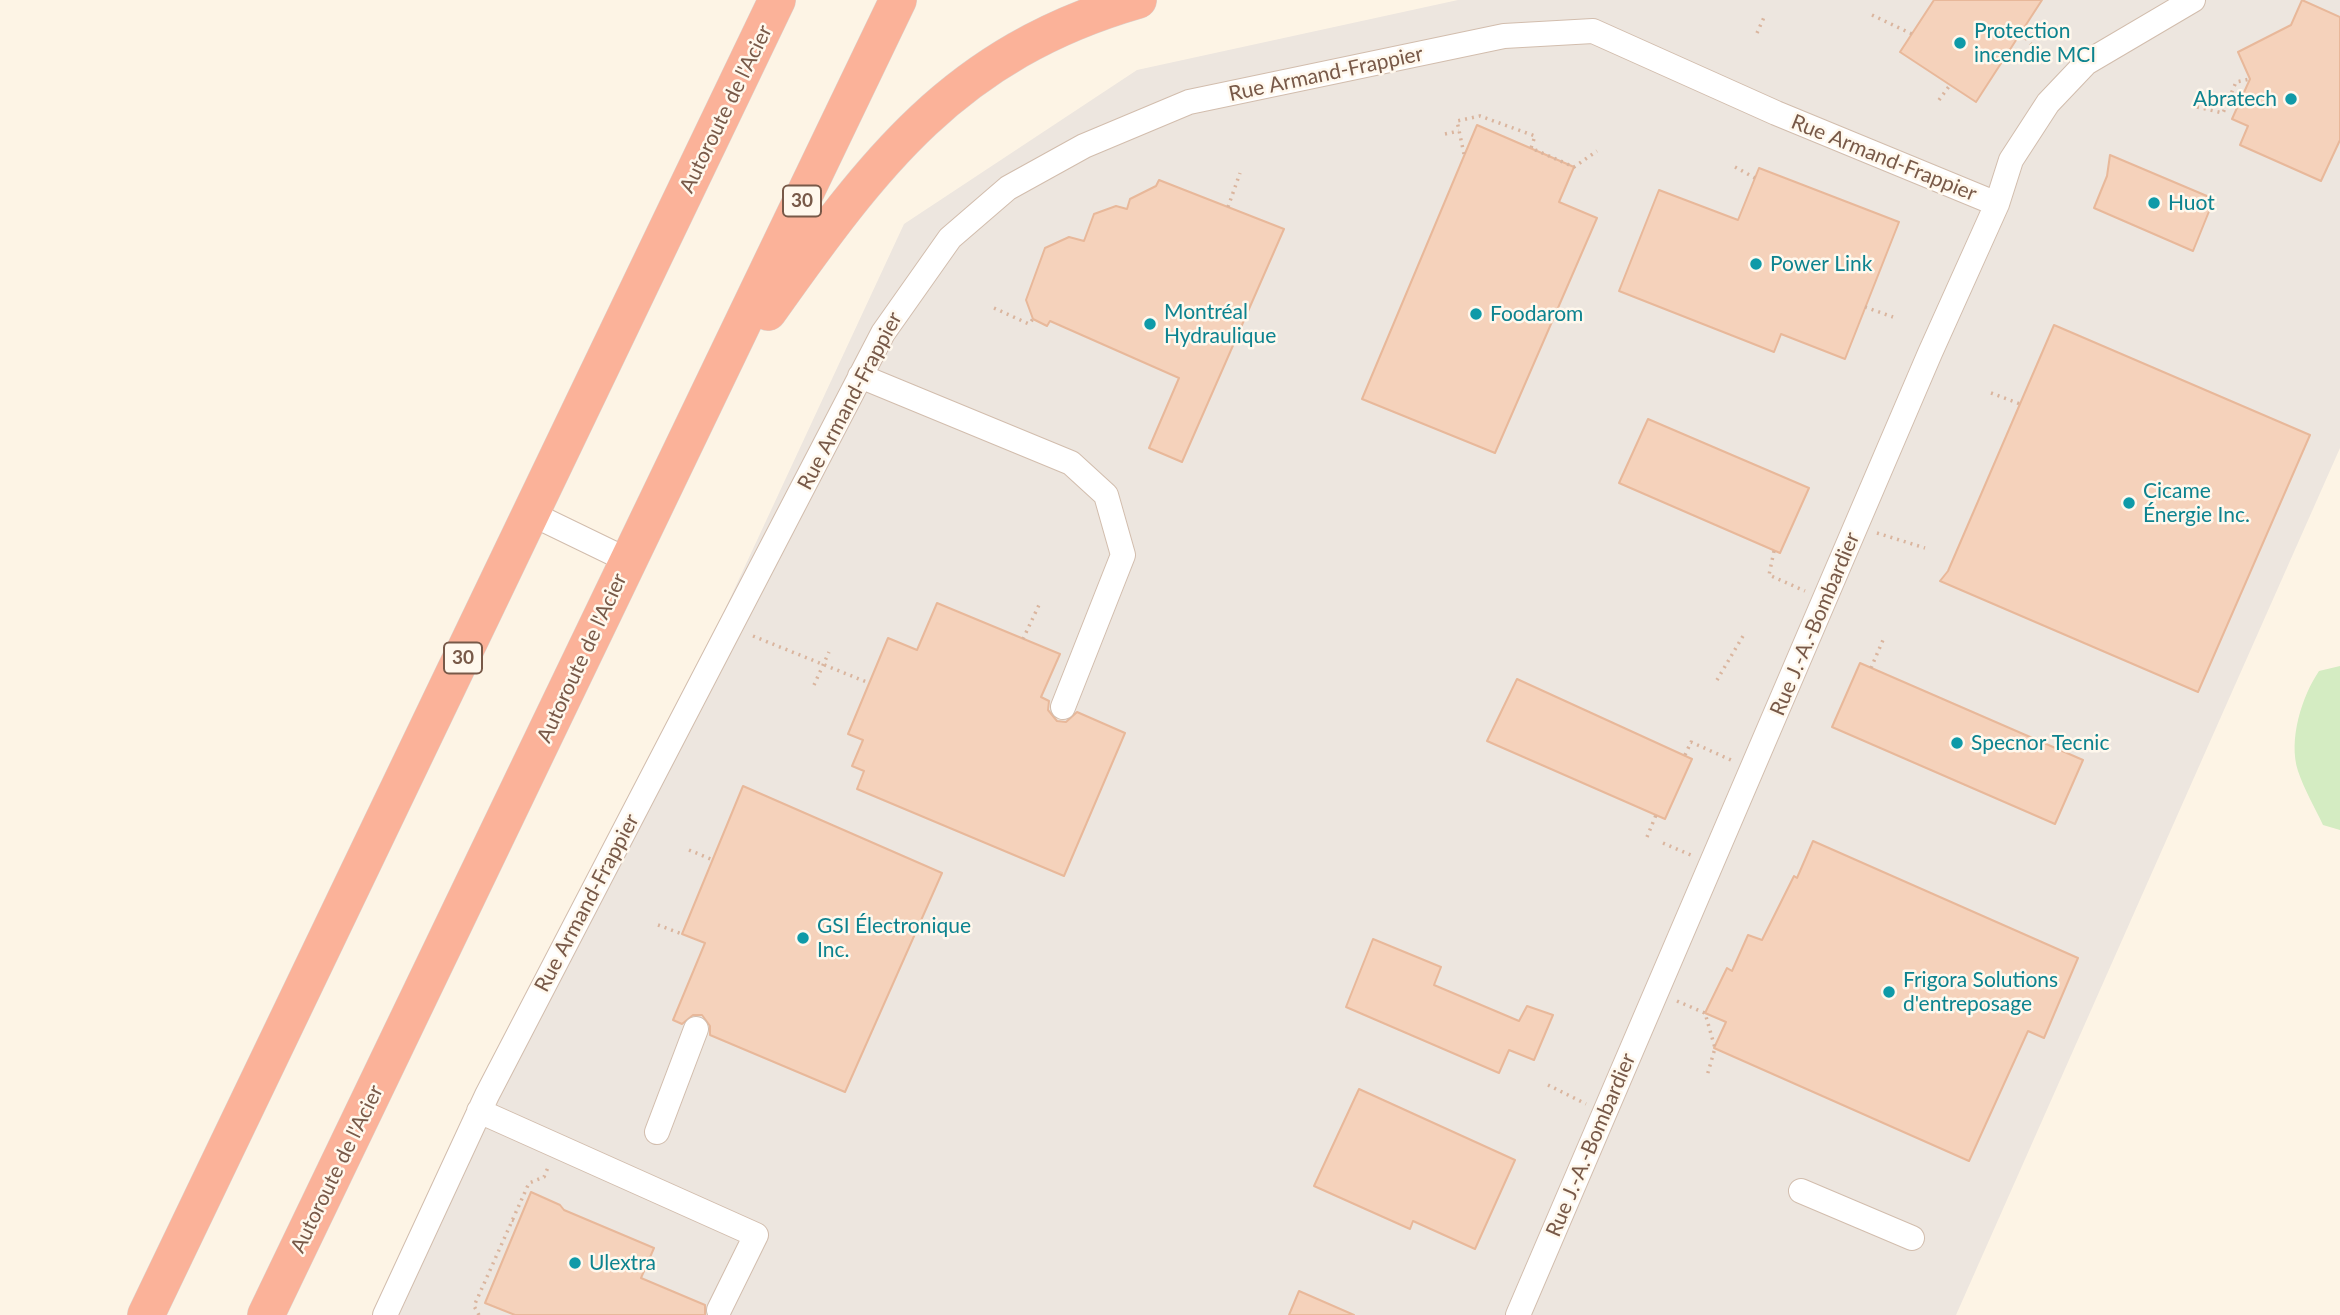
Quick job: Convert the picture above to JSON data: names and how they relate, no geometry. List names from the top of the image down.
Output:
{
  "streets": {
    "highway": ["Autoroute de l'Acier", "30"],
    "street": ["Rue Armand-Frappier", "Rue J.-A.-Bombardier"]
  },
  "crossings": [
    ["Rue Armand-Frappier", "Rue J.-A.-Bombardier"]
  ],
  "places": [
    "Protection incendie MCI",
    "Abratech",
    "Huot",
    "Power Link",
    "Foodarom",
    "Montréal Hydraulique",
    "Cicame Énergie Inc.",
    "Specnor Tecnic",
    "GSI Électronique Inc.",
    "Frigora Solutions d'entreposage",
    "Ulextra"
  ]
}
